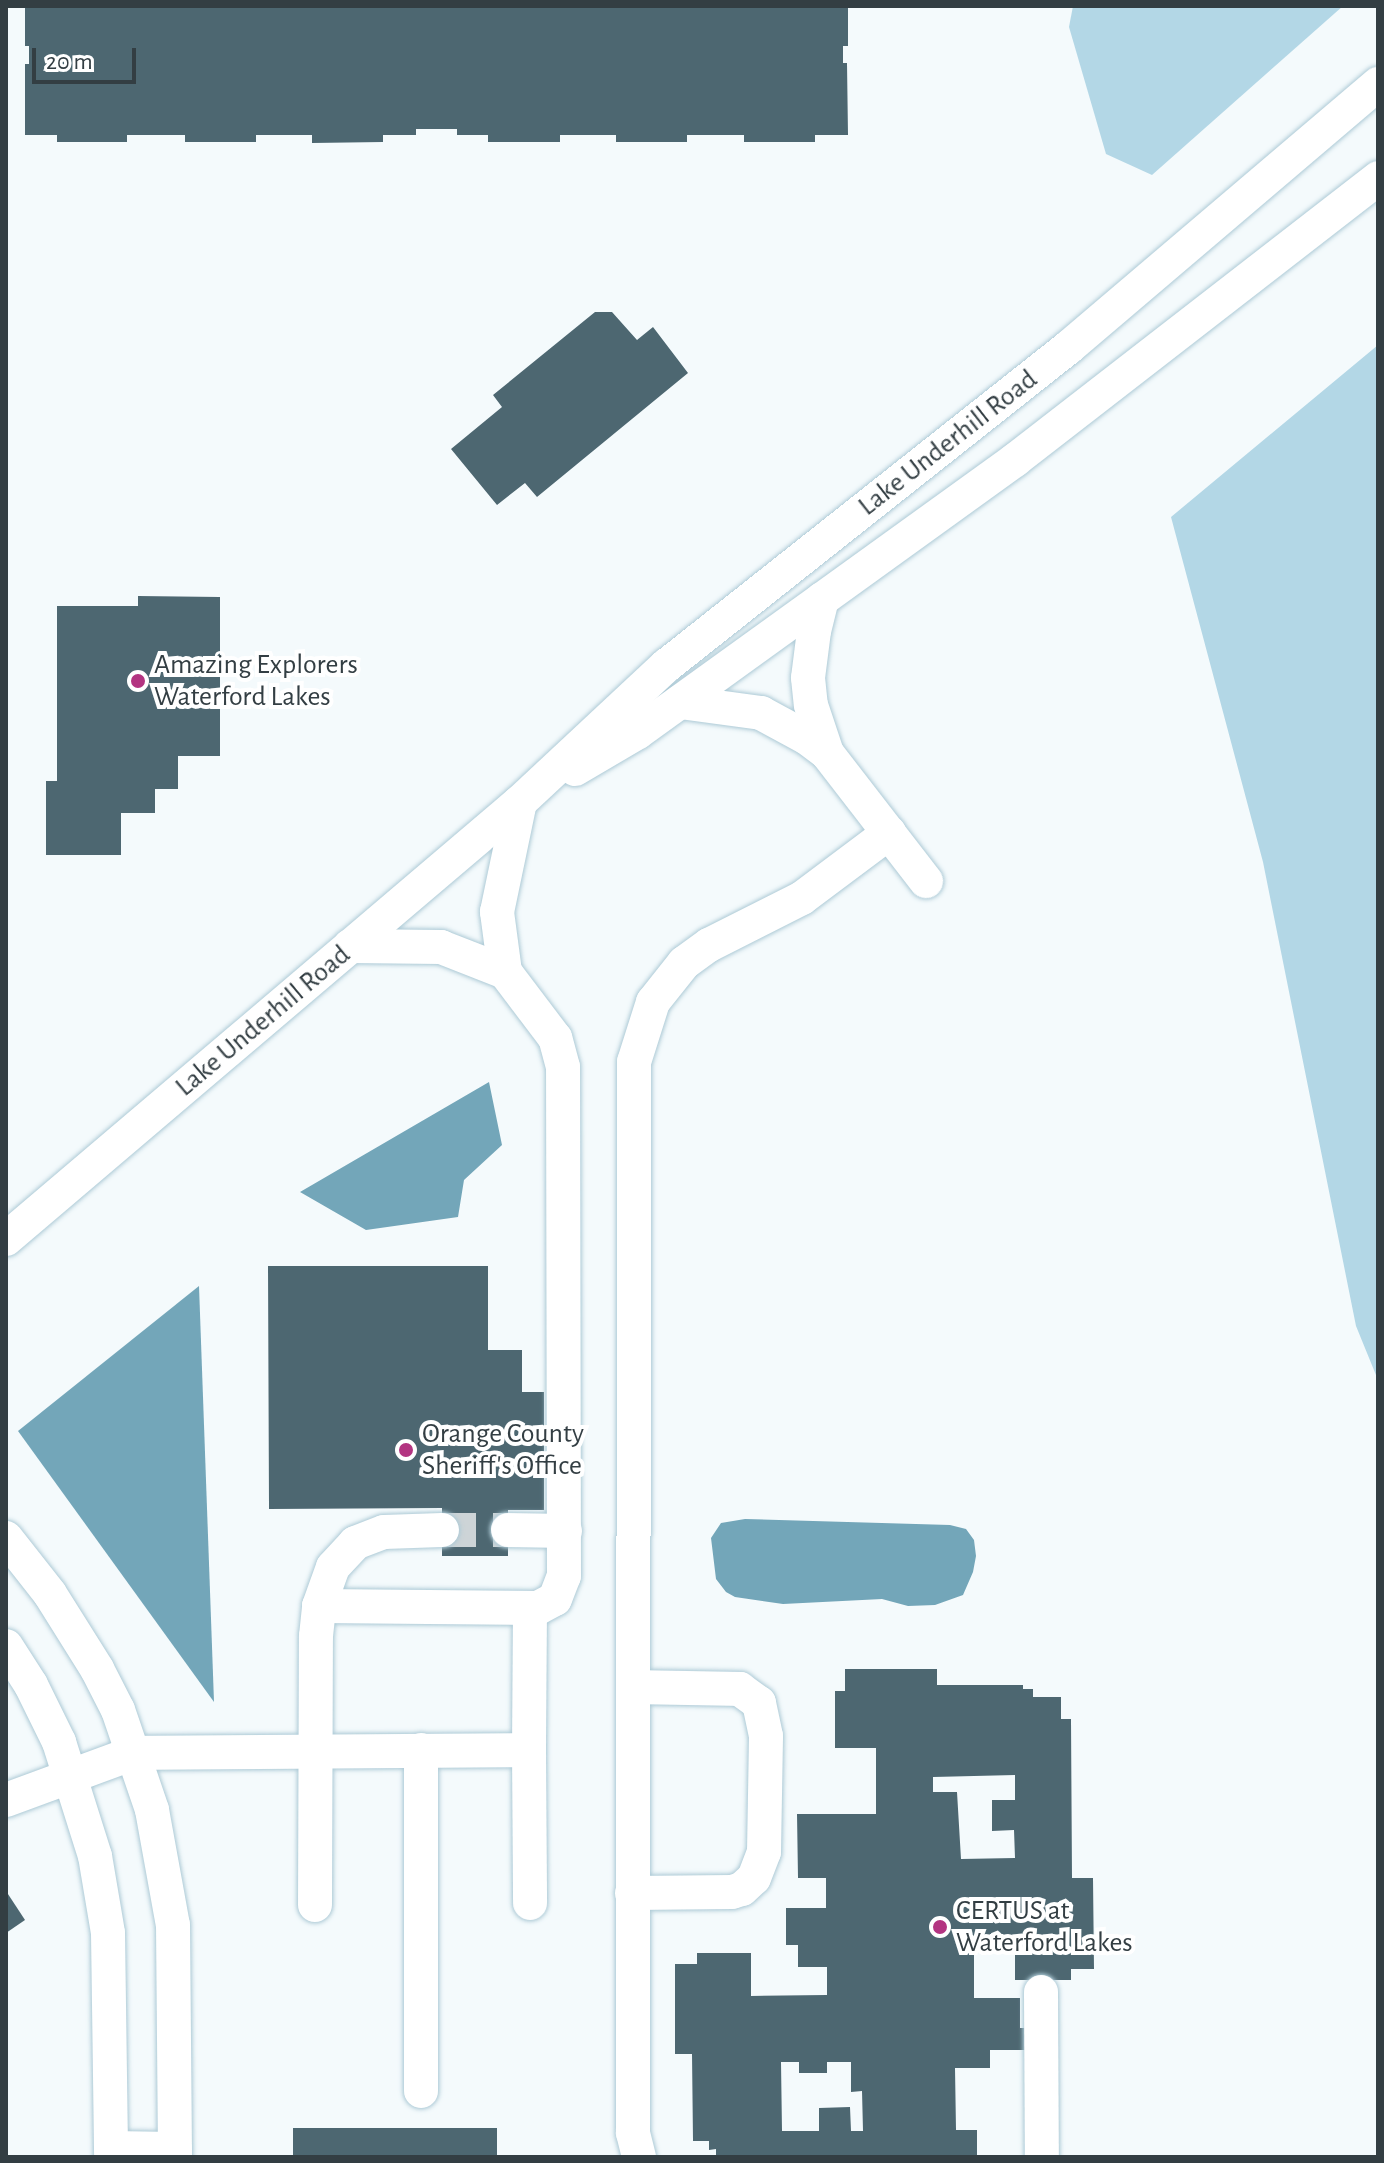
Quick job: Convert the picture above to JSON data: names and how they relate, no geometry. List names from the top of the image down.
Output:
{
  "streets": {
    "street": ["Lake Underhill Road"]
  },
  "places": ["Amazing Explorers Waterford Lakes", "Orange County Sheriff's Office", "CERTUS at Waterford Lakes"],
  "scale_bar": "20 m"
}
